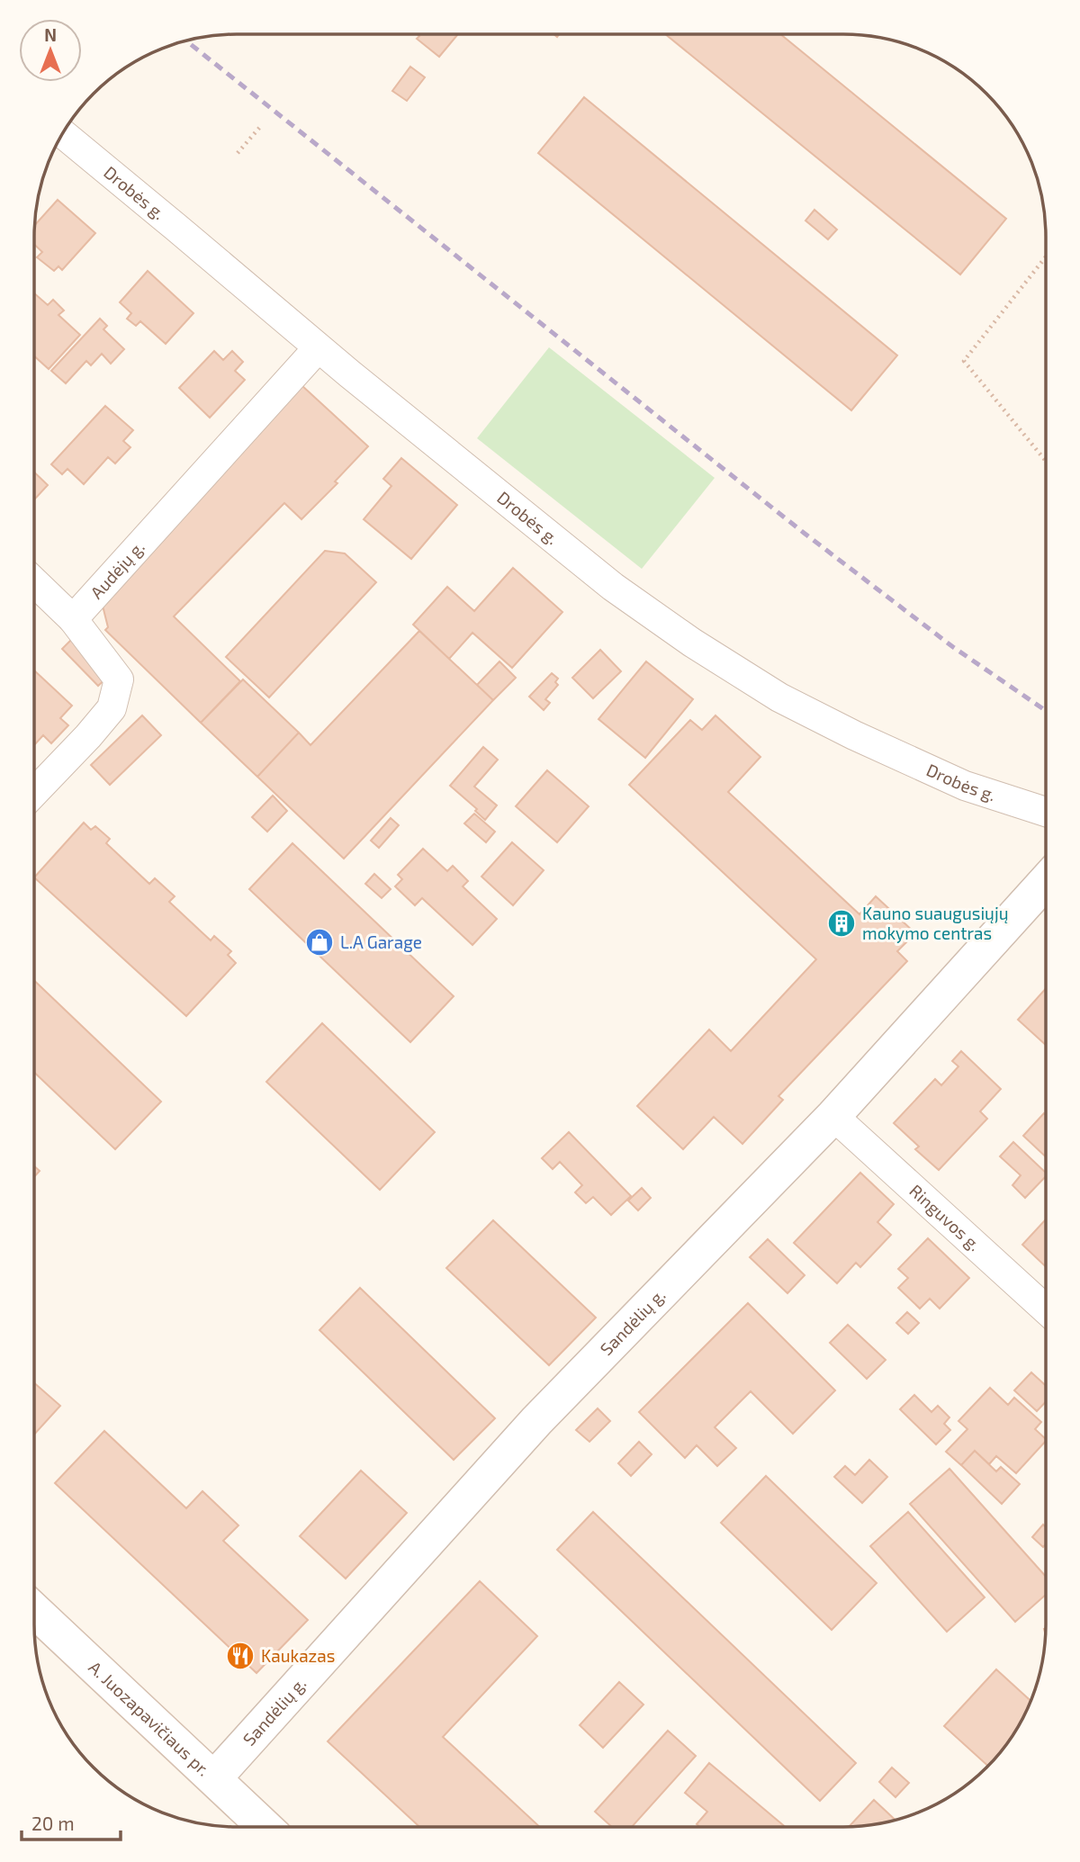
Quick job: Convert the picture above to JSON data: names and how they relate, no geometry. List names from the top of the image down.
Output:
{
  "streets": {
    "street": [
      "Drobės g.",
      "Audėjų g.",
      "Ringuvos g.",
      "Sandėlių g.",
      "A. Juozapavičiaus pr."
    ]
  },
  "crossings": [
    ["Drobės g.", "Audėjų g."],
    ["Ringuvos g.", "Sandėlių g."],
    ["Sandėlių g.", "A. Juozapavičiaus pr."]
  ],
  "places": {
    "building": ["Kauno suaugusiųjų mokymo centras"],
    "shop": ["L.A Garage"],
    "restaurant": ["Kaukazas"]
  },
  "scale_bar": "20 m",
  "north": "top"
}
